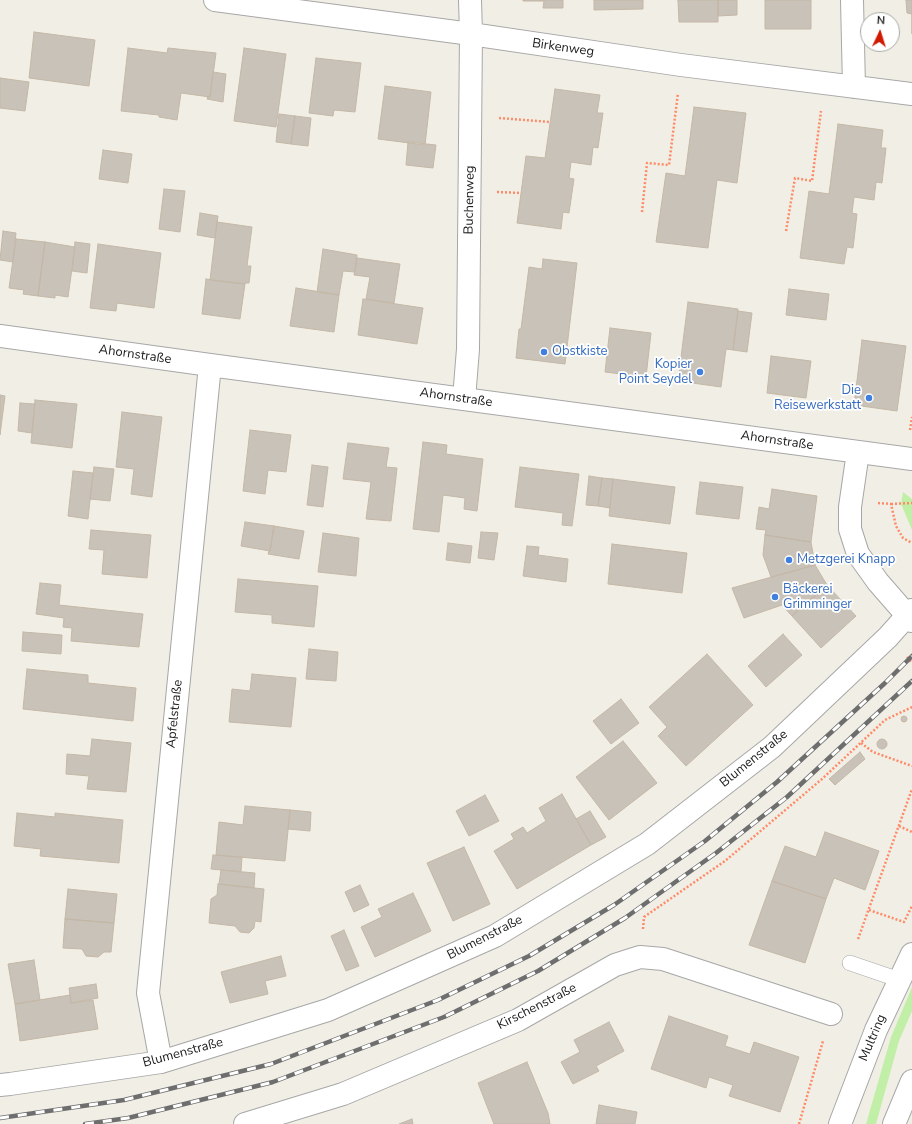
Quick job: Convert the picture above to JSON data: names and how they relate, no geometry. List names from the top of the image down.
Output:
{
  "streets": {
    "street": [
      "Birkenweg",
      "Buchenweg",
      "Ahornstraße",
      "Apfelstraße",
      "Blumenstraße",
      "Kirschenstraße",
      "Multring"
    ]
  },
  "crossings": [
    ["Birkenweg", "Buchenweg"],
    ["Buchenweg", "Ahornstraße"],
    ["Ahornstraße", "Apfelstraße"],
    ["Apfelstraße", "Blumenstraße"]
  ],
  "places": [
    "Obstkiste",
    "Kopier Point Seydel",
    "Die Reisewerkstatt",
    "Metzgerei Knapp",
    "Bäckerei Grimminger"
  ],
  "north": "top"
}
